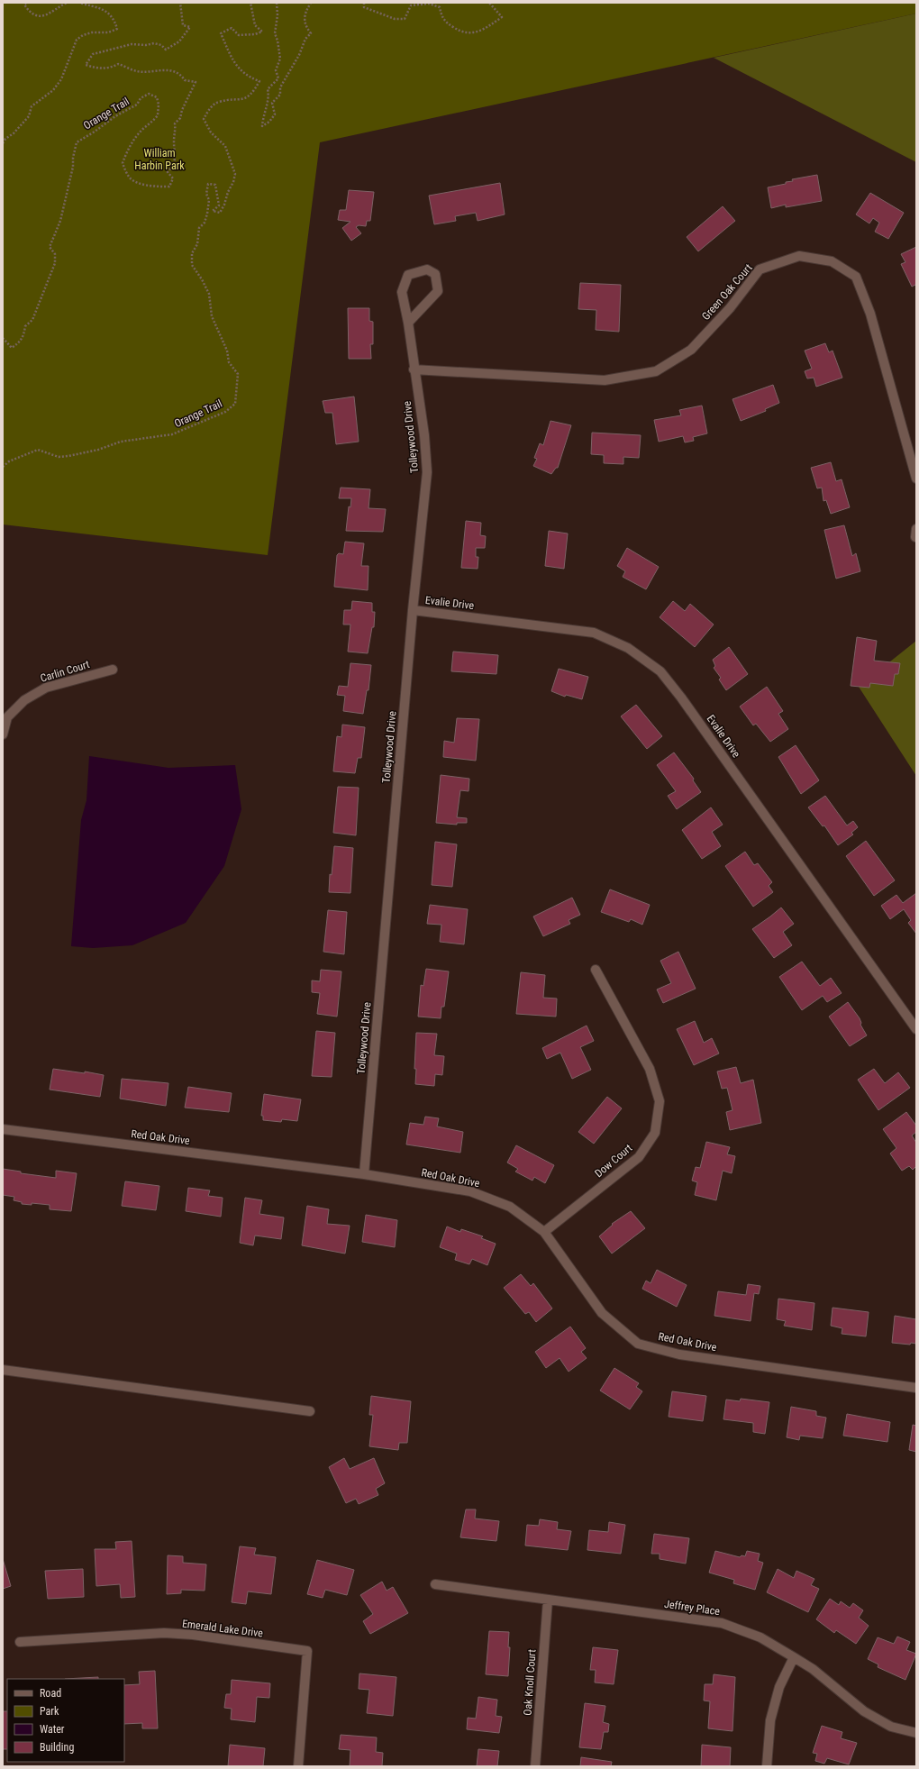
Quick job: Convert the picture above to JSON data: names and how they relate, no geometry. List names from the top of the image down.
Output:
{
  "streets": {
    "street": [
      "Green Oak Court",
      "Tolleywood Drive",
      "Evalie Drive",
      "Carlin Court",
      "Red Oak Drive",
      "Dow Court",
      "Jeffrey Place",
      "Emerald Lake Drive",
      "Oak Knoll Court"
    ],
    "path": ["Orange Trail"]
  },
  "crossings": [
    ["Green Oak Court", "Tolleywood Drive"],
    ["Tolleywood Drive", "Evalie Drive"],
    ["Tolleywood Drive", "Red Oak Drive"],
    ["Red Oak Drive", "Dow Court"],
    ["Jeffrey Place", "Oak Knoll Court"]
  ],
  "parks": ["William Harbin Park"],
  "legend": [
    "Road",
    "Park",
    "Water",
    "Building"
  ]
}
